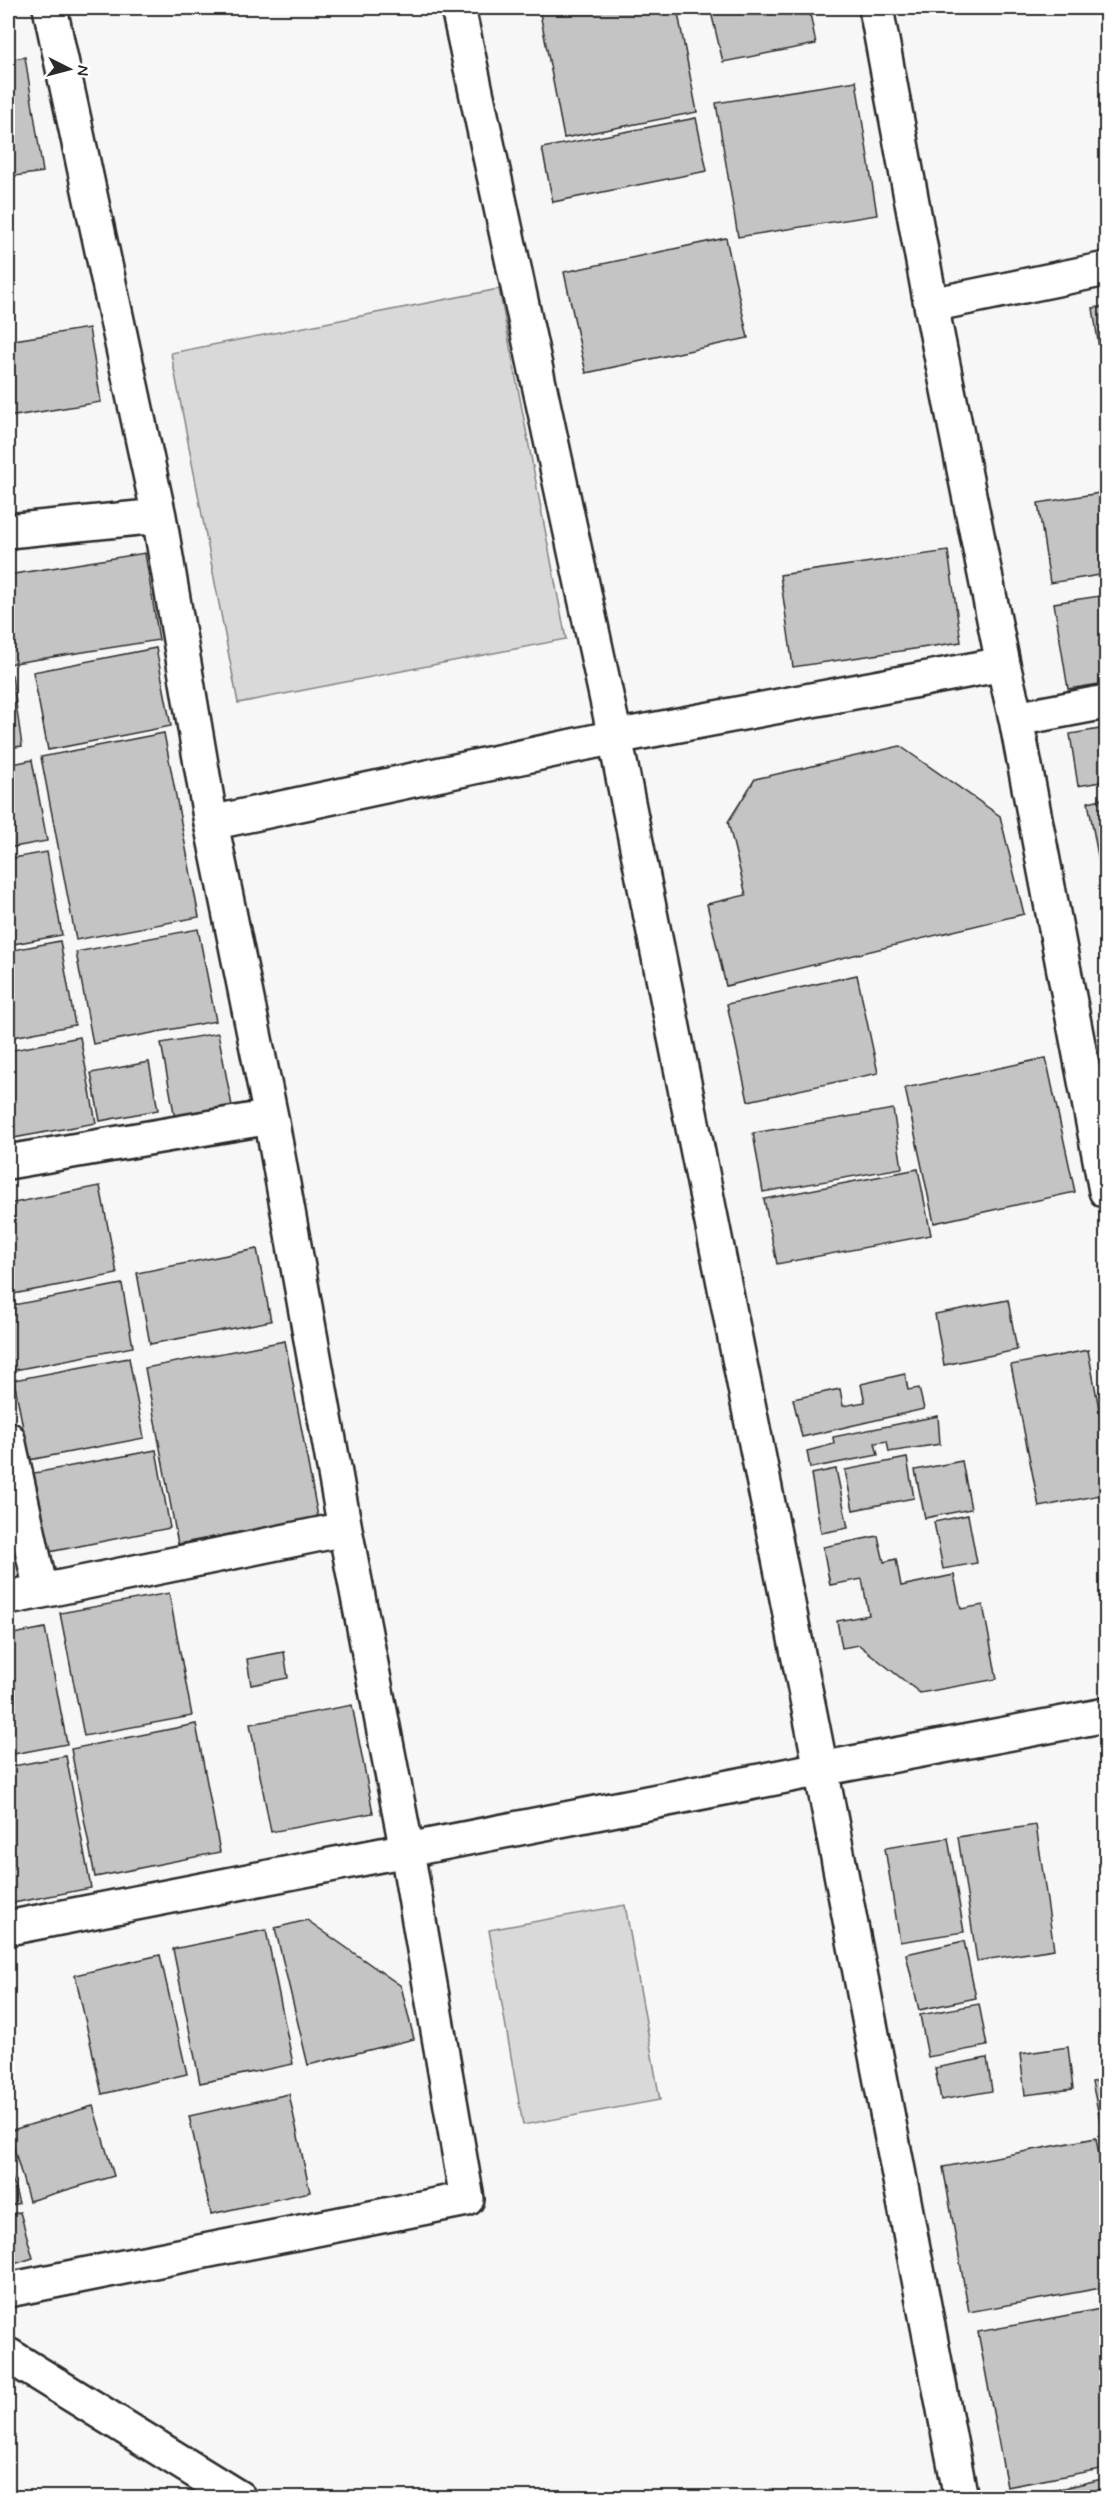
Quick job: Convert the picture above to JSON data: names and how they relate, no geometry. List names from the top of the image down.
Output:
{
  "north": "right"
}
